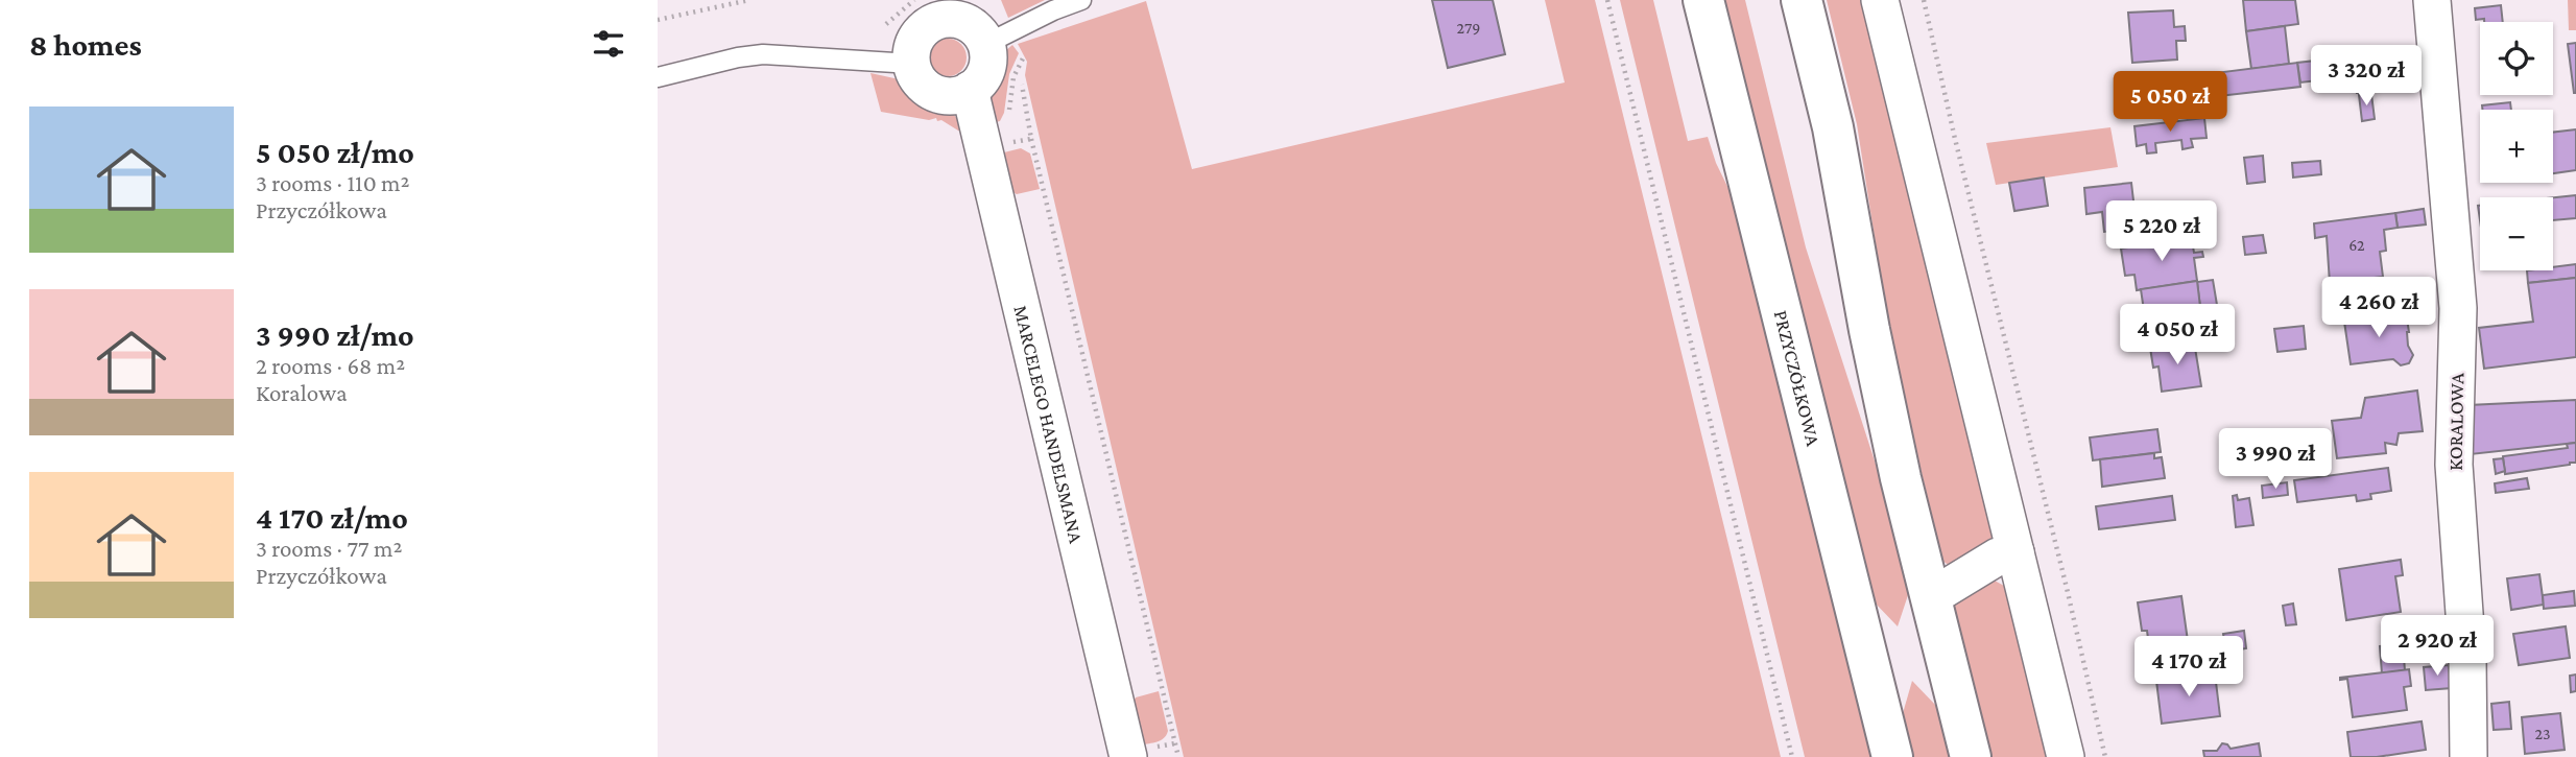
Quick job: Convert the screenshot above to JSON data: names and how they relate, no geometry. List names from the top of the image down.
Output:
{
  "streets": {
    "main road": ["PRZYCZÓŁKOWA"],
    "street": ["KORALOWA", "MARCELEGO HANDELSMANA"]
  },
  "house_numbers": ["279", "62", "23"],
  "page": {
    "heading": "8 homes",
    "map_buttons": ["+", "−"],
    "price": [
      "3 320 zł",
      "5 050 zł",
      "5 220 zł",
      "4 260 zł",
      "4 050 zł",
      "3 990 zł",
      "2 920 zł",
      "4 170 zł"
    ],
    "list": [
      {
        "name": "5 050 zł/mo",
        "note": "3 rooms · 110 m² · Przyczółkowa"
      },
      {
        "name": "3 990 zł/mo",
        "note": "2 rooms · 68 m² · Koralowa"
      },
      {
        "name": "4 170 zł/mo",
        "note": "3 rooms · 77 m² · Przyczółkowa"
      }
    ]
  }
}
